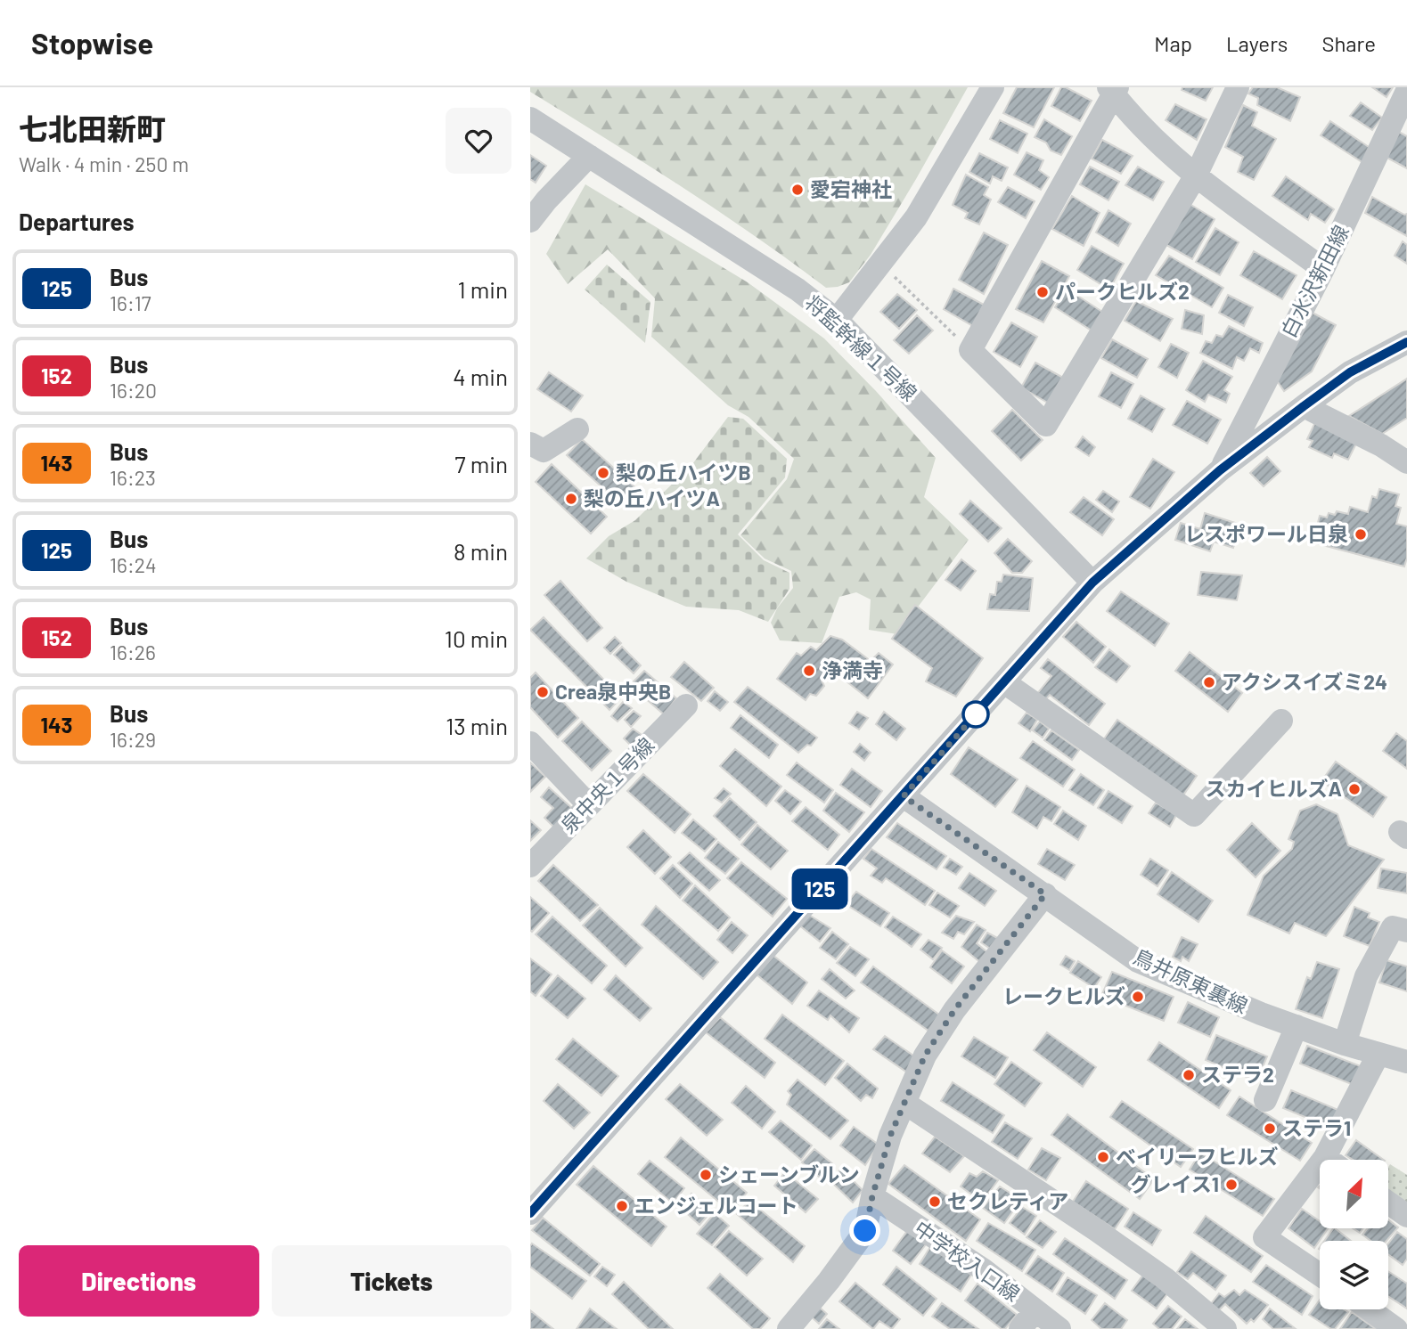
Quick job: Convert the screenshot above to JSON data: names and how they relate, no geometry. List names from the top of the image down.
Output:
{
  "streets": {
    "street": [
      "白水沢新田線",
      "将監幹線１号線",
      "泉中央１号線",
      "鳥井原東裏線",
      "中学校入口線"
    ]
  },
  "places": [
    "愛宕神社",
    "パークヒルズ2",
    "梨の丘ハイツB",
    "梨の丘ハイツA",
    "レスポワール日泉",
    "浄満寺",
    "アクシスイズミ24",
    "Crea泉中央B",
    "スカイヒルズA",
    "レークヒルズ",
    "ステラ2",
    "ステラ1",
    "ベイリーフヒルズ",
    "シェーンブルン",
    "グレイス1",
    "セクレティア",
    "エンジェルコート"
  ],
  "lines": ["bus line 125"],
  "north": "top right",
  "page": {
    "header": "Stopwise",
    "nav": ["Map", "Layers", "Share"],
    "heading": [
      ["七北田新町", "Walk · 4 min · 250 m"],
      "Departures"
    ],
    "on_map": "125",
    "list": [
      {
        "mark": "125",
        "name": "Bus",
        "note": "16:17",
        "value": "1 min"
      },
      {
        "mark": "152",
        "name": "Bus",
        "note": "16:20",
        "value": "4 min"
      },
      {
        "mark": "143",
        "name": "Bus",
        "note": "16:23",
        "value": "7 min"
      },
      {
        "mark": "125",
        "name": "Bus",
        "note": "16:24",
        "value": "8 min"
      },
      {
        "mark": "152",
        "name": "Bus",
        "note": "16:26",
        "value": "10 min"
      },
      {
        "mark": "143",
        "name": "Bus",
        "note": "16:29",
        "value": "13 min"
      }
    ],
    "buttons": ["Directions", "Tickets"]
  }
}
